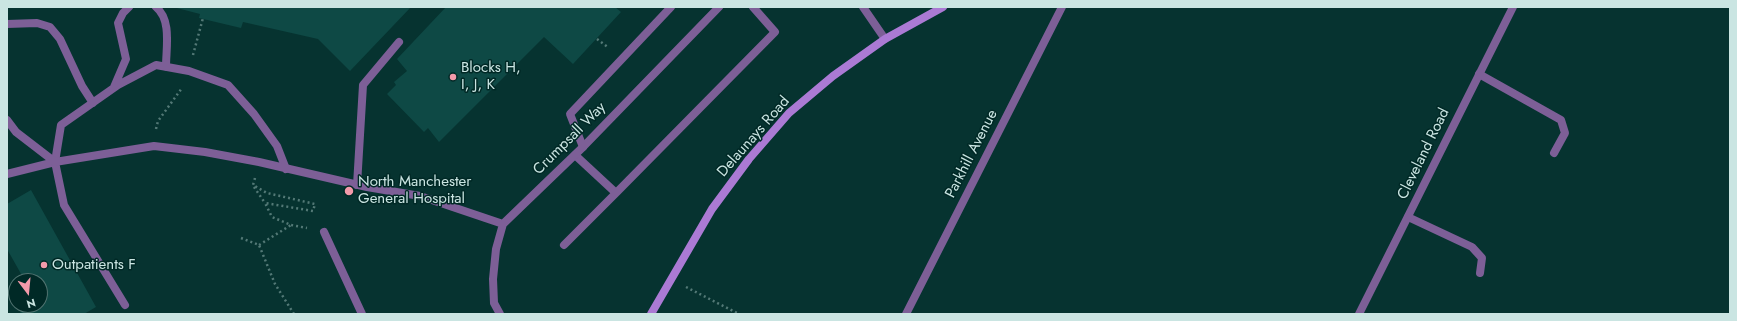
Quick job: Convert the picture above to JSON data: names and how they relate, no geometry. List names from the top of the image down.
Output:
{
  "streets": {
    "street": [
      "Delaunays Road",
      "Crumpsall Way",
      "Parkhill Avenue",
      "Cleveland Road"
    ]
  },
  "places": ["Blocks H, I, J, K", "North Manchester General Hospital", "Outpatients F"],
  "north": "bottom"
}
